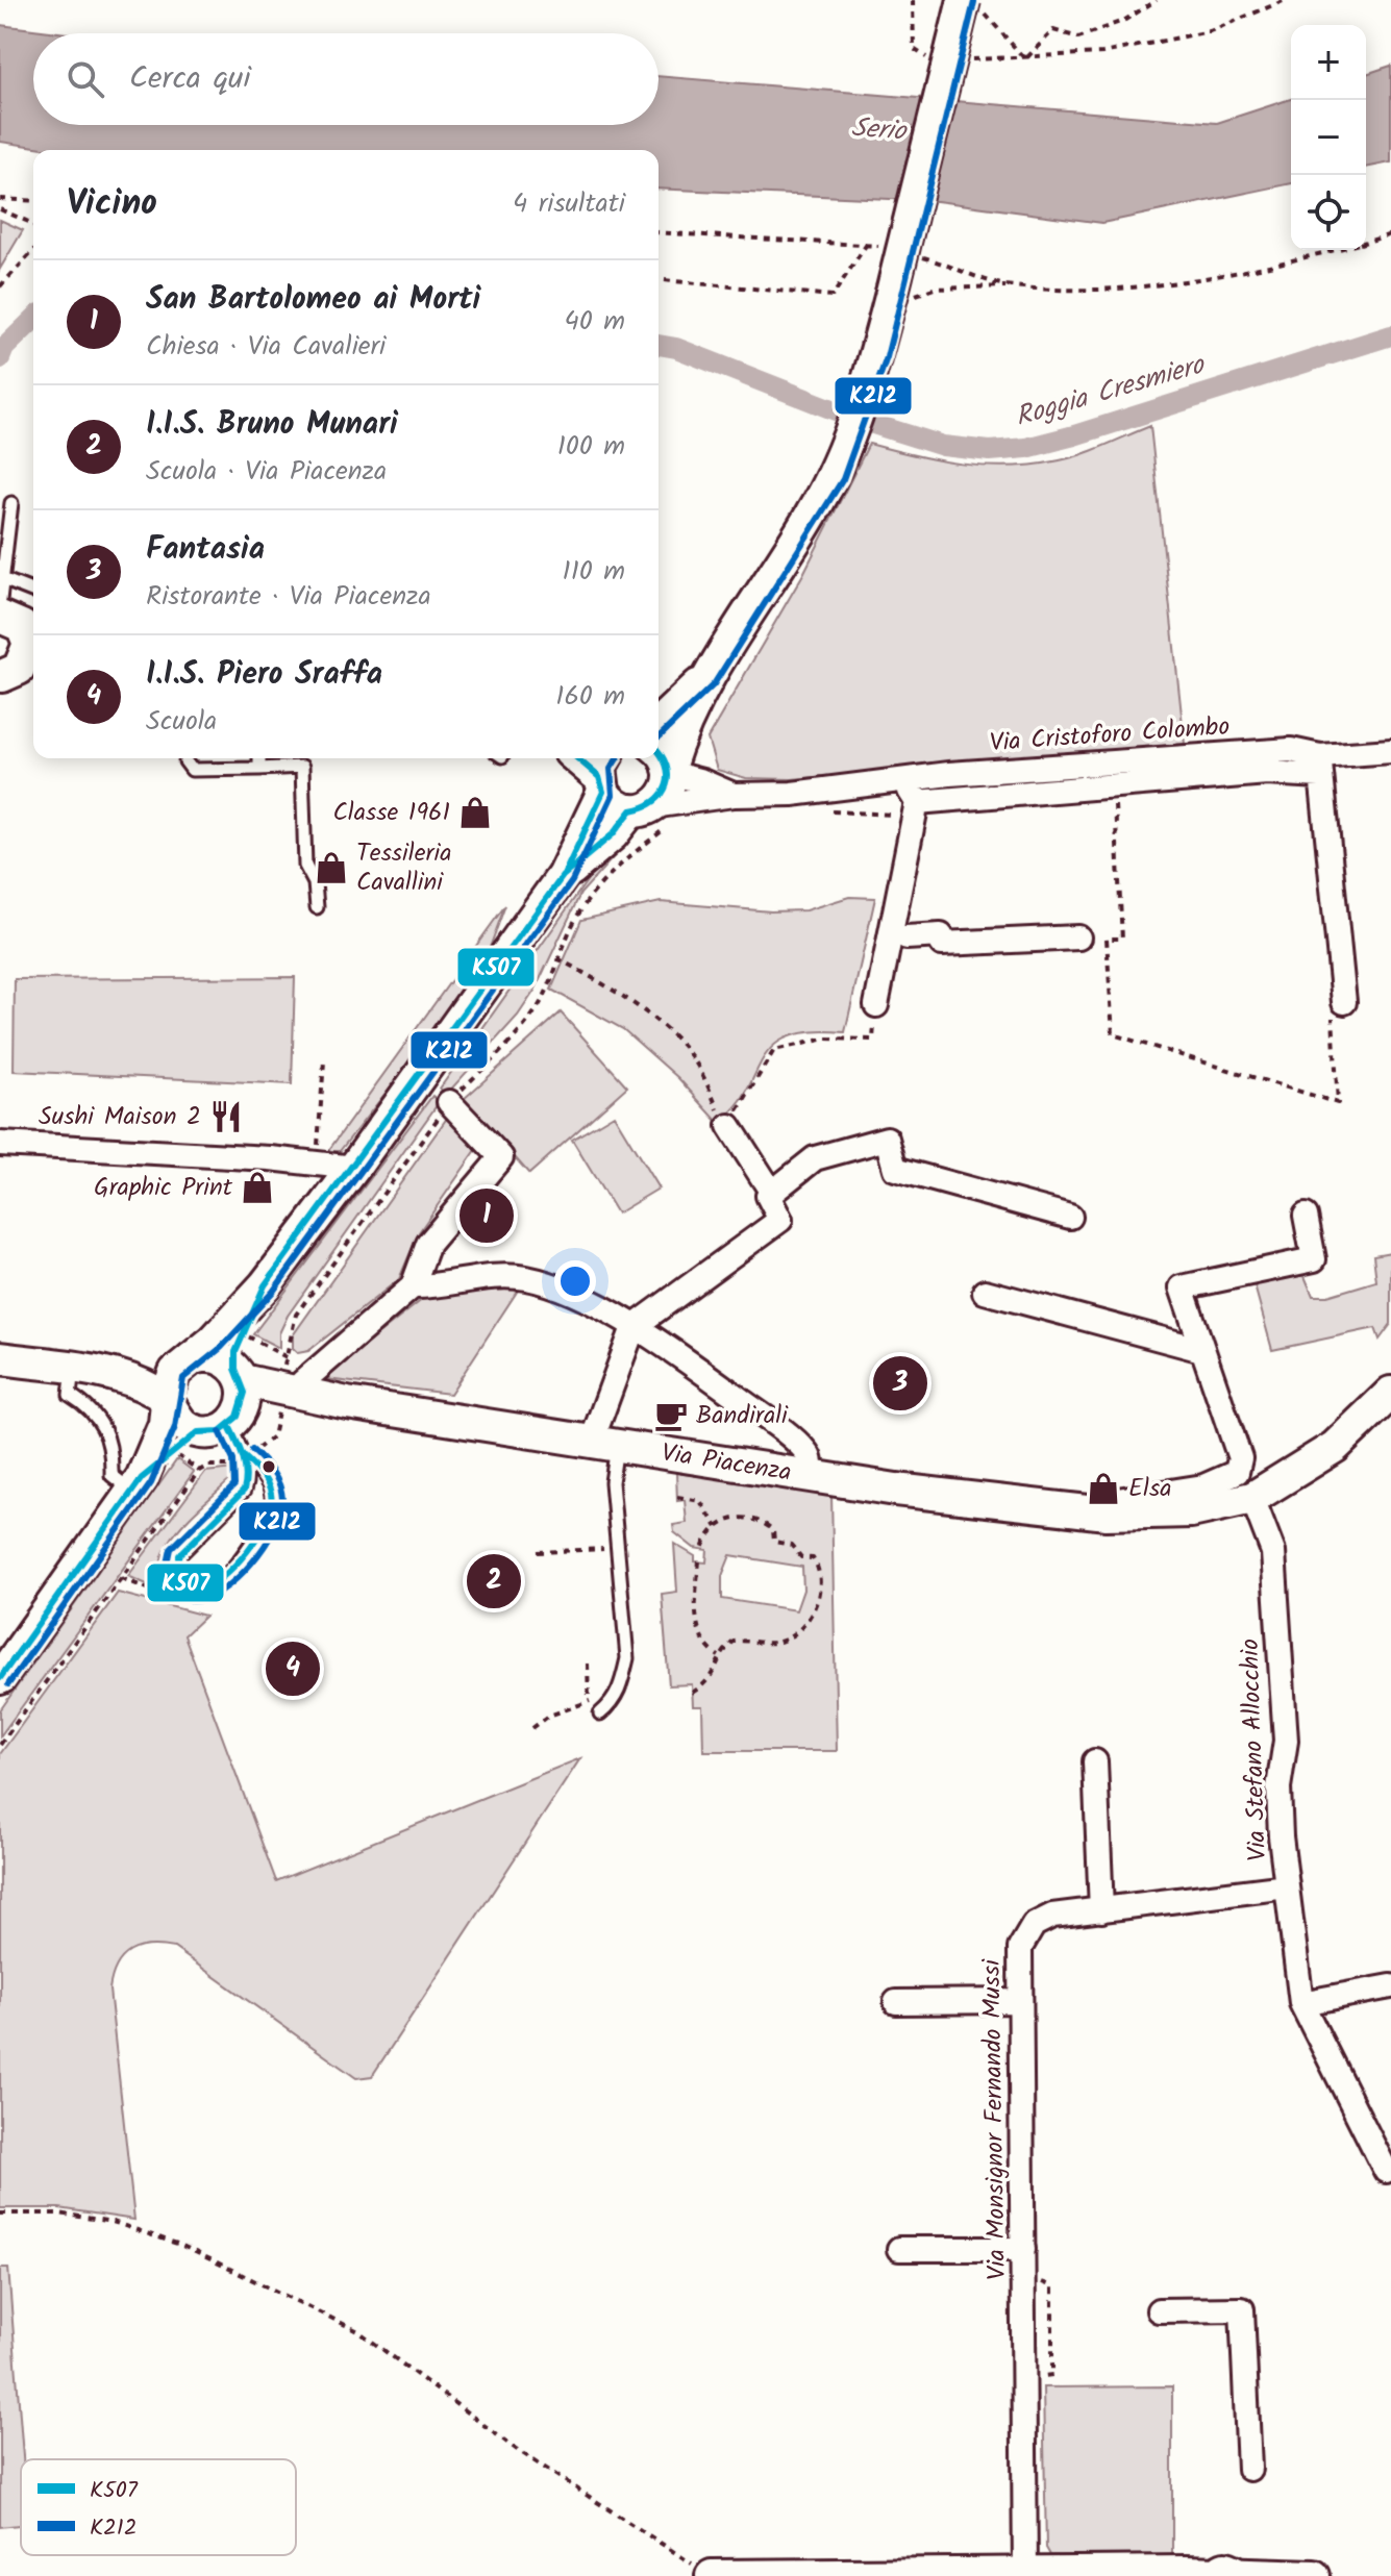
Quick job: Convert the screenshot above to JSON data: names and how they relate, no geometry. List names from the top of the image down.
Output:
{
  "streets": {
    "main road": ["Via Piacenza"],
    "street": ["Via Cristoforo Colombo", "Via Stefano Allocchio", "Via Monsignor Fernando Mussi"]
  },
  "crossings": [
    ["Via Piacenza", "Via Stefano Allocchio"],
    ["Via Stefano Allocchio", "Via Monsignor Fernando Mussi"]
  ],
  "water": ["Serio", "Roggia Cresmiero"],
  "places": {
    "shop": [
      "Classe 1961",
      "Tessileria Cavallini",
      "Graphic Print",
      "Elsa"
    ],
    "restaurant": ["Sushi Maison 2"],
    "cafe": ["Bandirali"]
  },
  "lines": ["transit line K212", "transit line K507"],
  "legend": ["K507", "K212"],
  "page": {
    "map_buttons": ["+", "−"],
    "search": "Cerca qui",
    "heading": ["Vicino", "4 risultati"],
    "list": [
      {
        "mark": "1",
        "name": "San Bartolomeo ai Morti",
        "note": "Chiesa · Via Cavalieri",
        "value": "40 m"
      },
      {
        "mark": "2",
        "name": "I.I.S. Bruno Munari",
        "note": "Scuola · Via Piacenza",
        "value": "100 m"
      },
      {
        "mark": "3",
        "name": "Fantasia",
        "note": "Ristorante · Via Piacenza",
        "value": "110 m"
      },
      {
        "mark": "4",
        "name": "I.I.S. Piero Sraffa",
        "note": "Scuola",
        "value": "160 m"
      }
    ],
    "pins": [
      "1",
      "3",
      "2",
      "4"
    ]
  }
}
